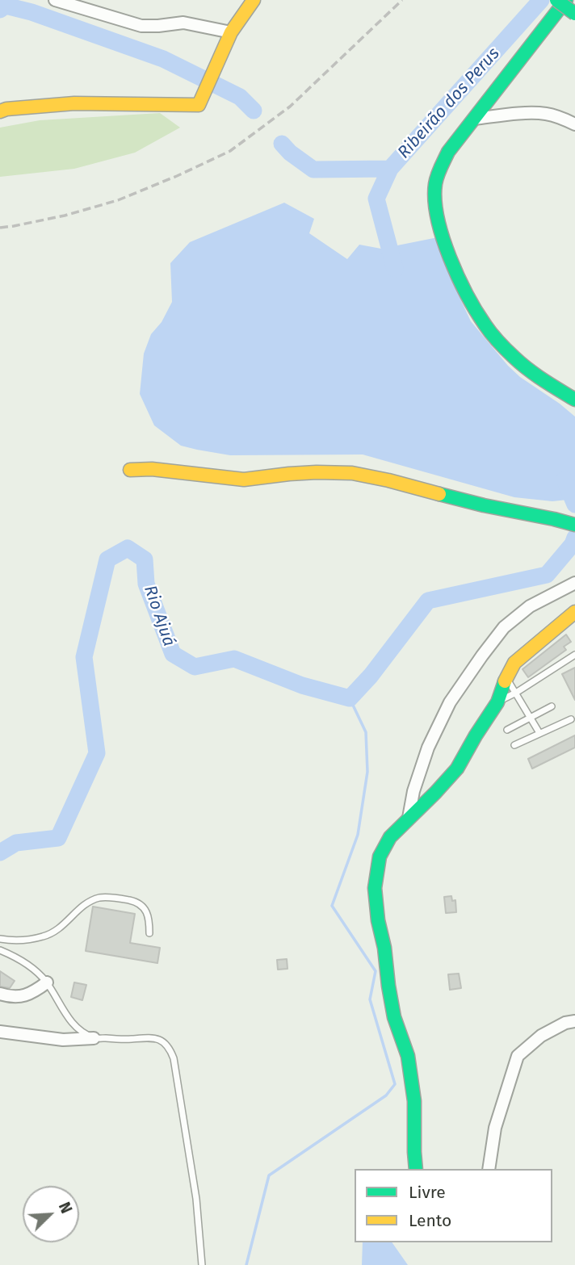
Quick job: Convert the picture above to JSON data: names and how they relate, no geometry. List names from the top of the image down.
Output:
{
  "water": ["Ribeirão dos Perus", "Rio Ajuá"],
  "legend": ["Livre", "Lento"],
  "north": "top right"
}
